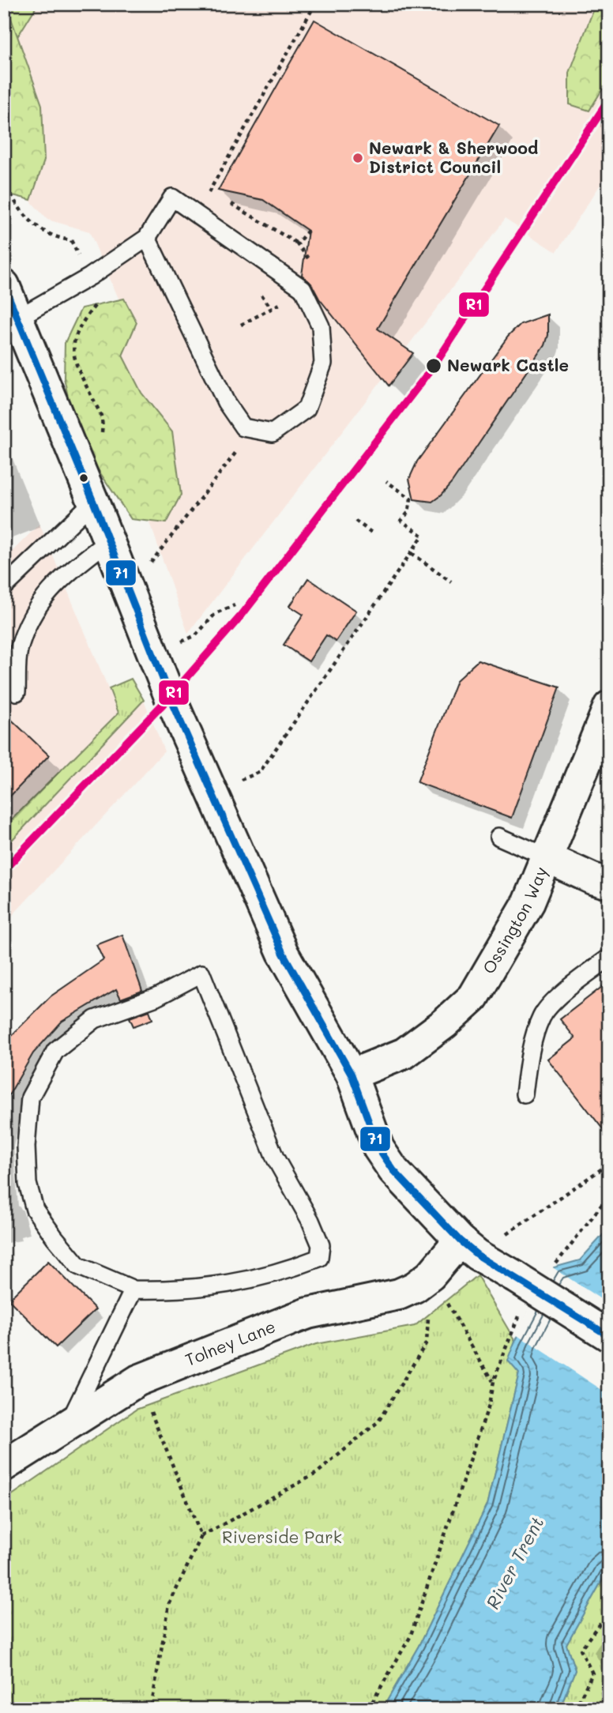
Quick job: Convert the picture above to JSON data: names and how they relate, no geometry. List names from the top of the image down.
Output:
{
  "streets": {
    "main road": ["Ossington Way", "Tolney Lane"]
  },
  "water": ["River Trent"],
  "parks": ["Riverside Park"],
  "places": ["Newark & Sherwood District Council", "Newark Castle"],
  "lines": ["transit line R1", "transit line 71"]
}
